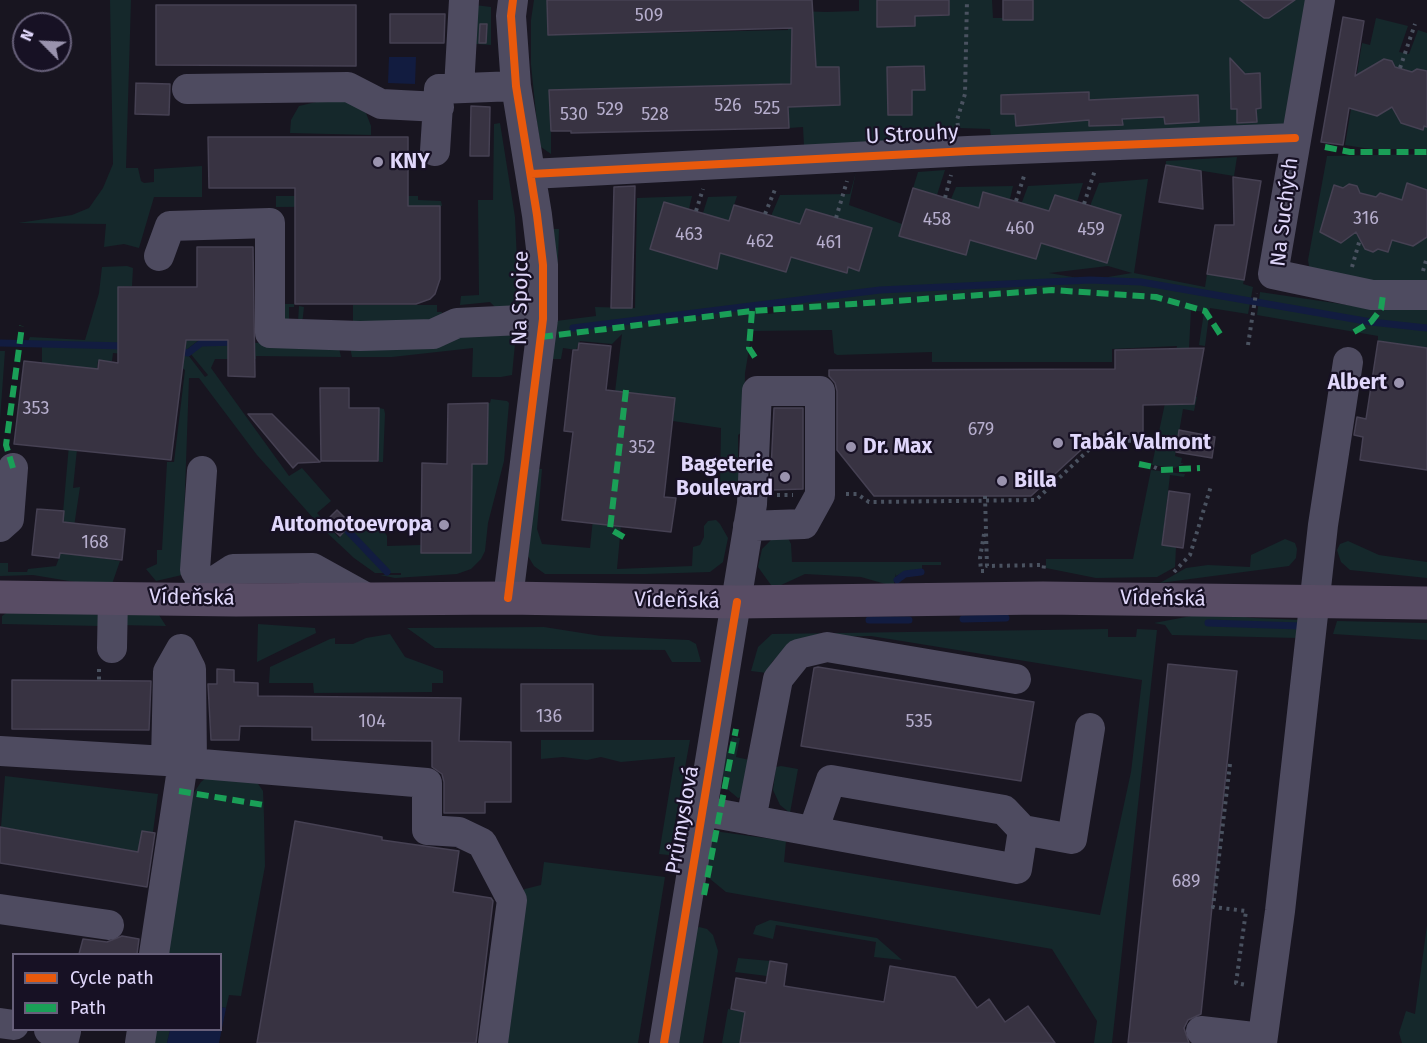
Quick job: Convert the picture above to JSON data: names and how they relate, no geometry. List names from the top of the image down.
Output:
{
  "streets": {
    "main road": ["Vídeňská"],
    "street": [
      "U Strouhy",
      "Na Suchých",
      "Na Spojce",
      "Průmyslová"
    ]
  },
  "crossings": [
    ["U Strouhy", "Na Suchých"],
    ["U Strouhy", "Na Spojce"],
    ["Na Spojce", "Vídeňská"],
    ["Vídeňská", "Průmyslová"]
  ],
  "places": [
    "KNY",
    "Albert",
    "Tabák Valmont",
    "Dr. Max",
    "Bageterie Boulevard",
    "Billa",
    "Automotoevropa"
  ],
  "house_numbers": [
    "509",
    "526",
    "525",
    "529",
    "530",
    "528",
    "316",
    "458",
    "460",
    "459",
    "463",
    "462",
    "461",
    "353",
    "679",
    "352",
    "168",
    "136",
    "104",
    "535",
    "689"
  ],
  "legend": ["Cycle path", "Path"],
  "north": "top left"
}
